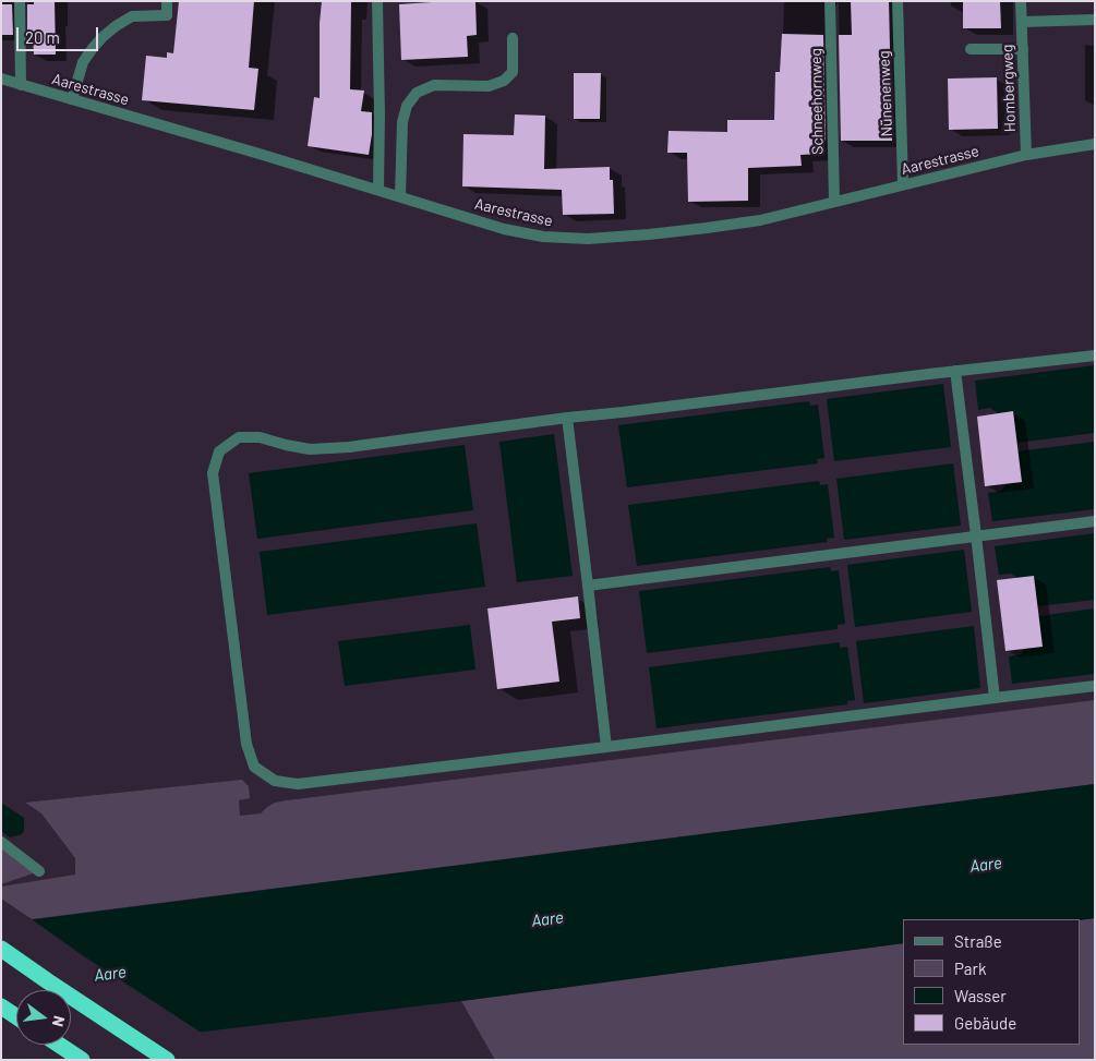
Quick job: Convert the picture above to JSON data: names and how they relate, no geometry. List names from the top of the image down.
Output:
{
  "streets": {
    "street": [
      "Hombergweg",
      "Aarestrasse",
      "Nünenenweg",
      "Schneehornweg"
    ]
  },
  "crossings": [
    ["Hombergweg", "Aarestrasse"],
    ["Aarestrasse", "Nünenenweg"],
    ["Aarestrasse", "Schneehornweg"]
  ],
  "water": ["Aare"],
  "legend": [
    "Straße",
    "Park",
    "Wasser",
    "Gebäude"
  ],
  "scale_bar": "20 m",
  "north": "right"
}
